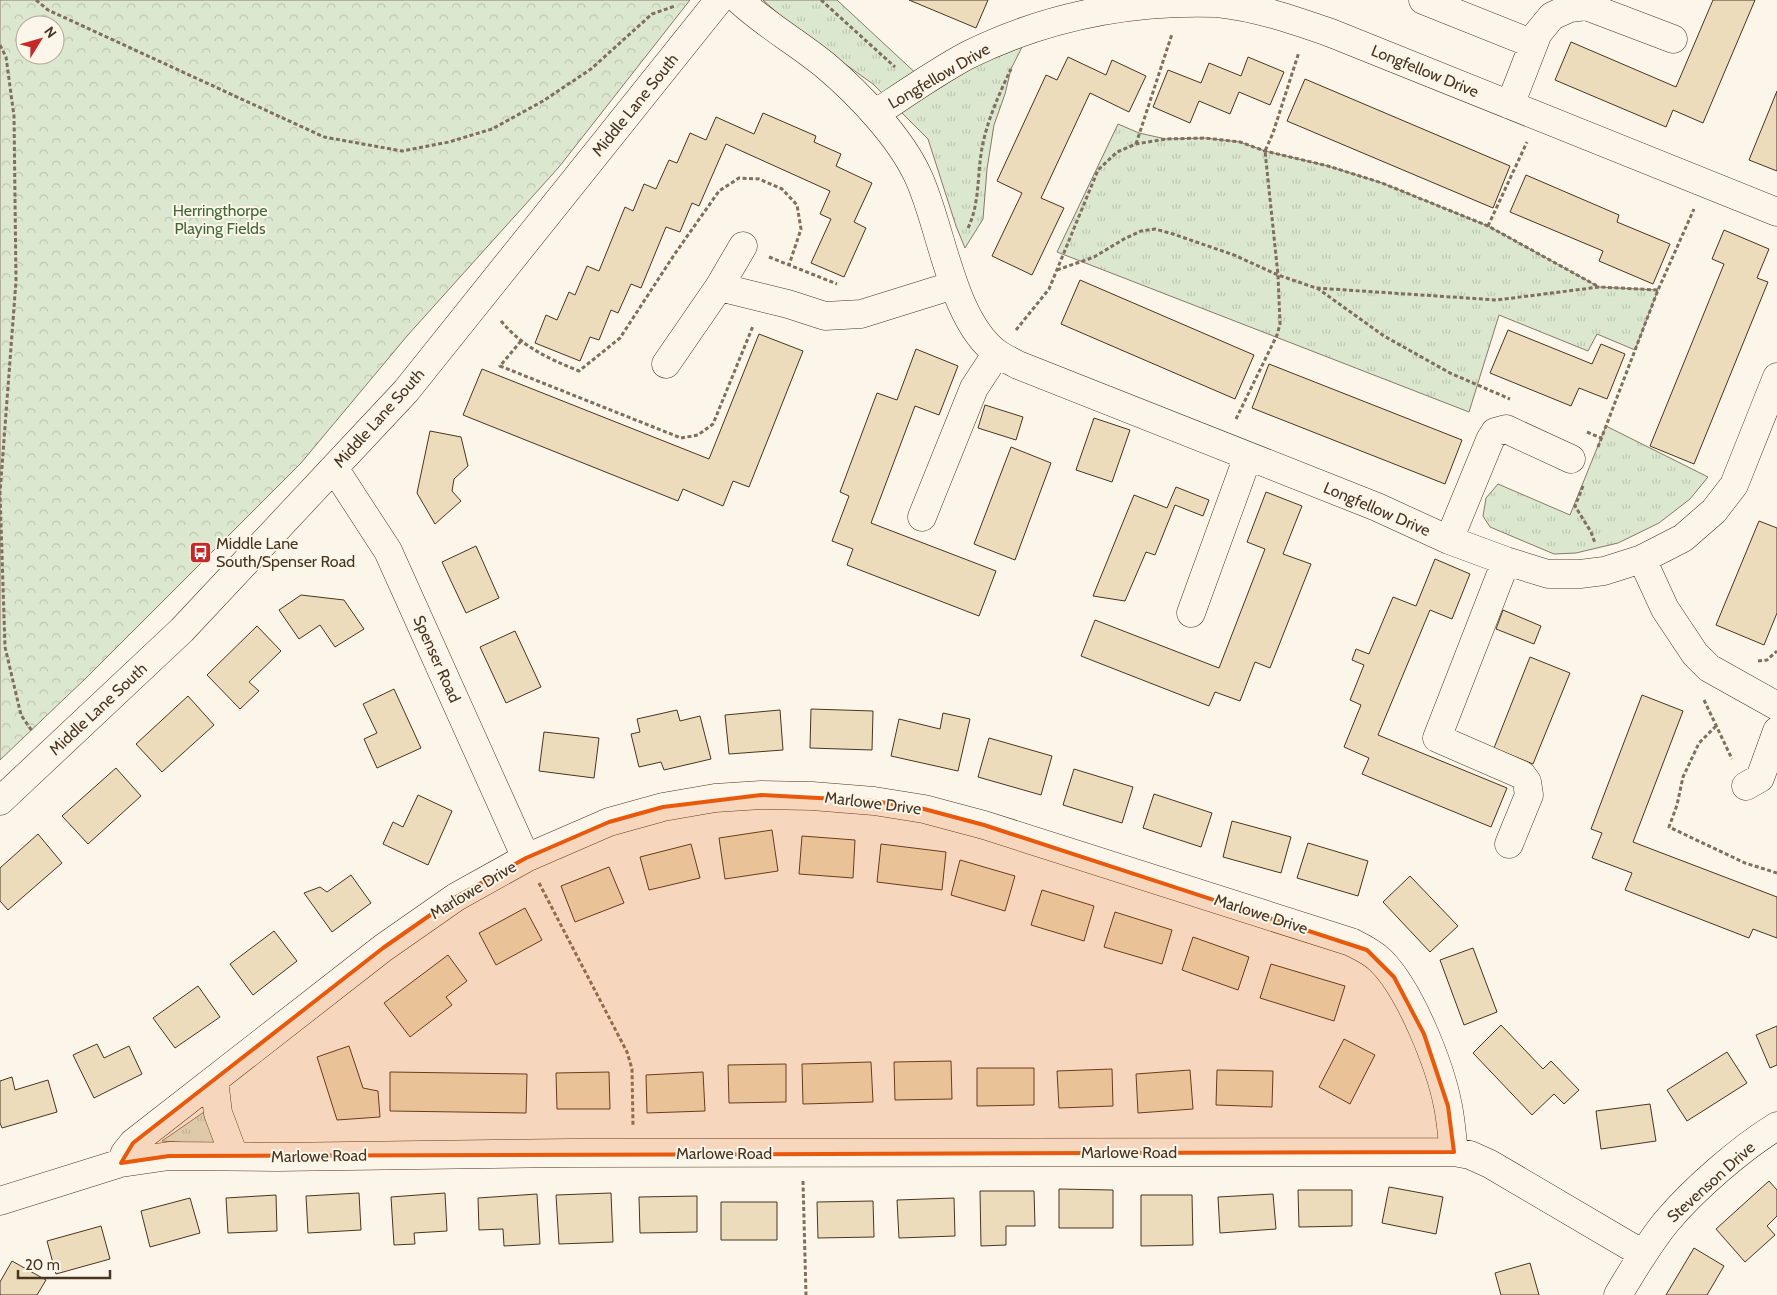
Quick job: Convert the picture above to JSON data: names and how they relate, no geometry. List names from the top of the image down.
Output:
{
  "streets": {
    "street": [
      "Longfellow Drive",
      "Middle Lane South",
      "Spenser Road",
      "Marlowe Drive",
      "Marlowe Road",
      "Stevenson Drive"
    ]
  },
  "crossings": [
    ["Middle Lane South", "Spenser Road"],
    ["Spenser Road", "Marlowe Drive"],
    ["Marlowe Drive", "Marlowe Road"],
    ["Marlowe Road", "Stevenson Drive"]
  ],
  "parks": ["Herringthorpe Playing Fields"],
  "places": {
    "bus stop": ["Middle Lane South/Spenser Road"]
  },
  "scale_bar": "20 m",
  "north": "top right"
}
